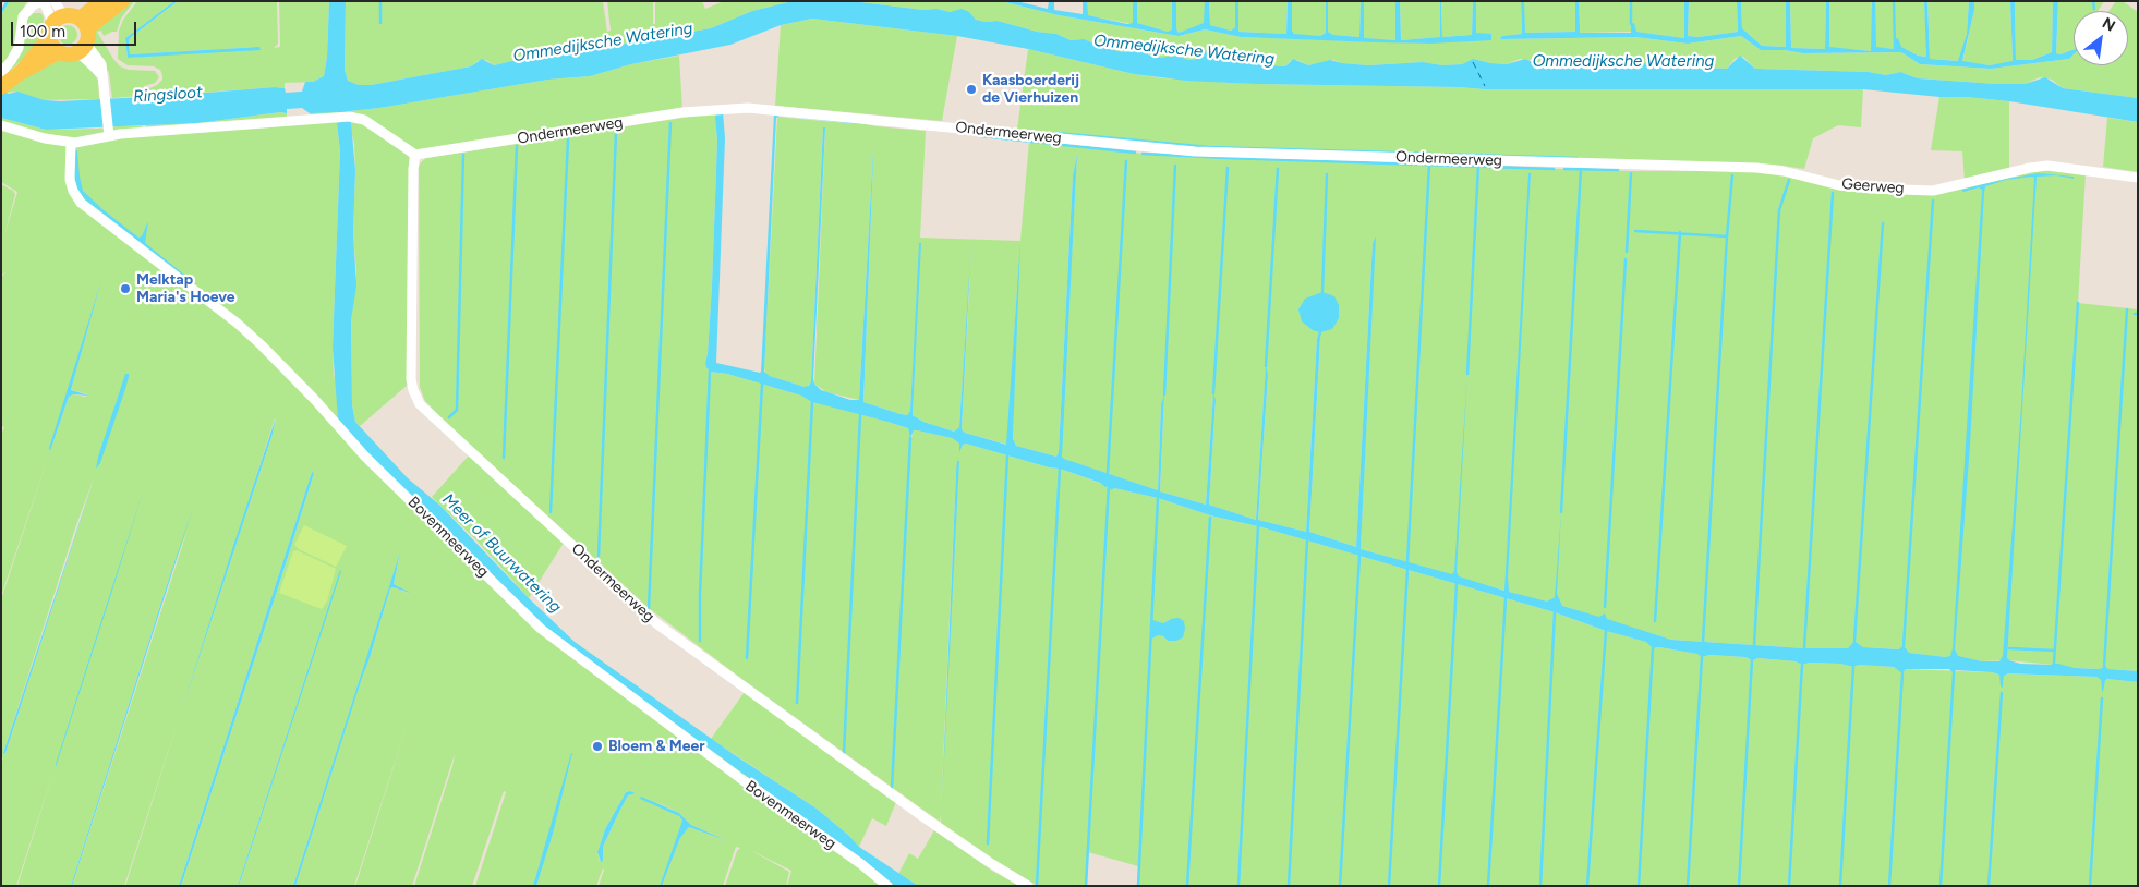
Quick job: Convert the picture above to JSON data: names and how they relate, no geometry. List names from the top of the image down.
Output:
{
  "streets": {
    "street": ["Ondermeerweg", "Geerweg", "Bovenmeerweg"]
  },
  "crossings": [
    ["Ondermeerweg", "Geerweg"]
  ],
  "water": ["Ommedijksche Watering", "Ringsloot", "Meer of Buurwatering"],
  "places": ["Kaasboerderij de Vierhuizen", "Melktap Maria's Hoeve", "Bloem & Meer"],
  "scale_bar": "100 m",
  "north": "top right"
}
